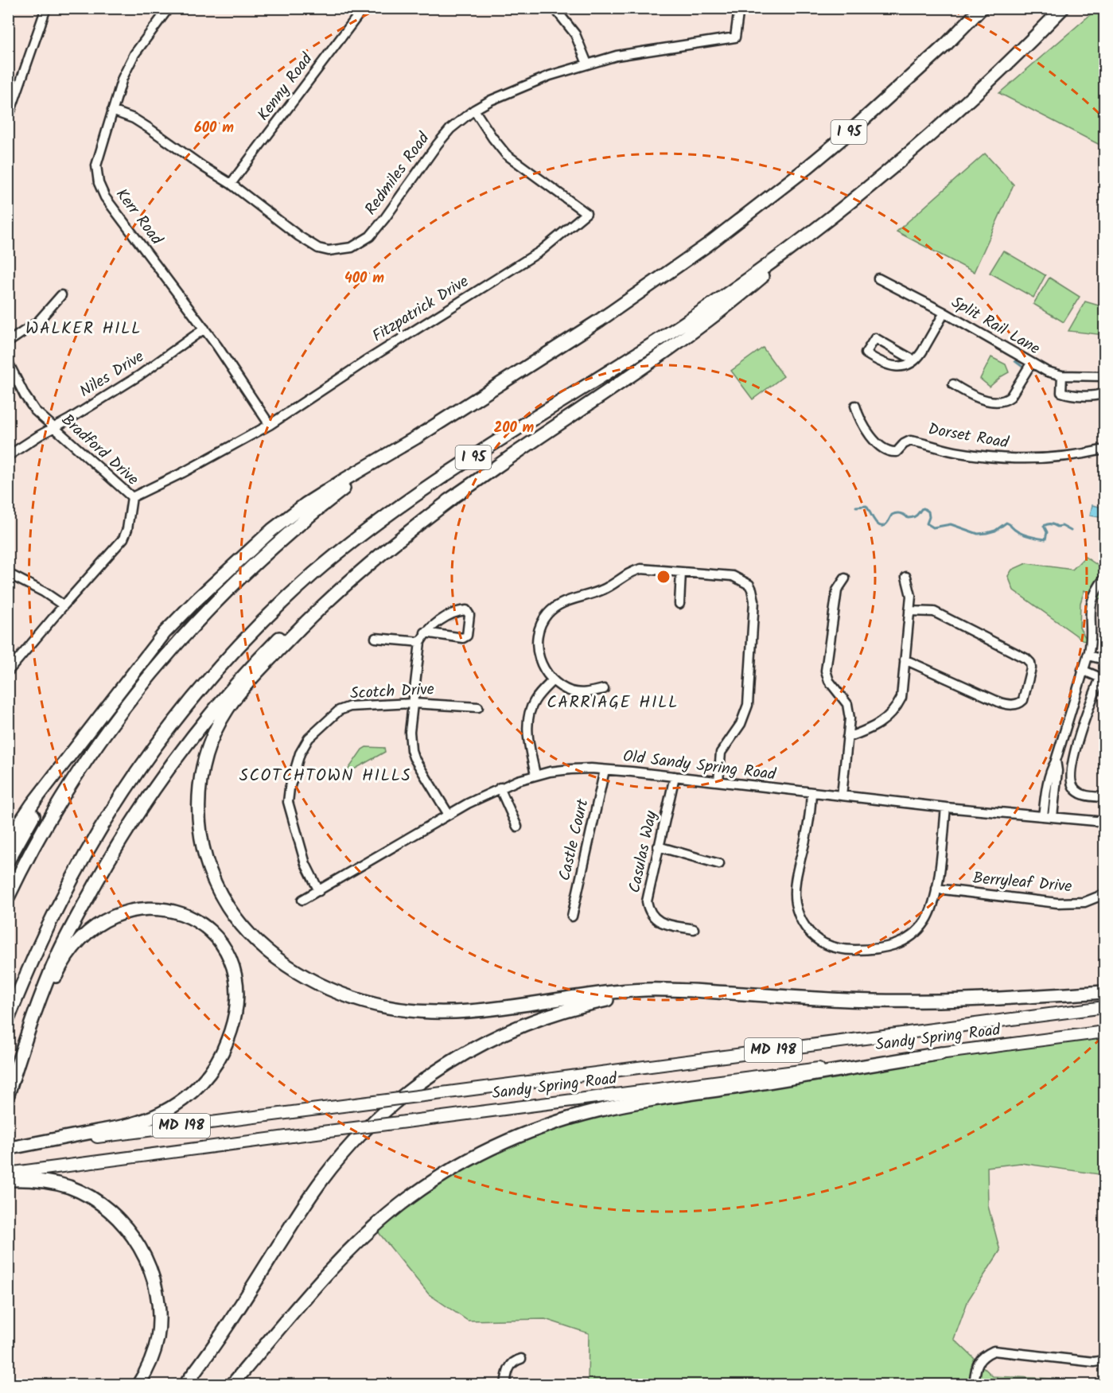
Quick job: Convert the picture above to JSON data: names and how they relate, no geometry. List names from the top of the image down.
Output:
{
  "streets": {
    "highway": ["I 95"],
    "main road": ["Sandy Spring Road", "MD 198"],
    "street": [
      "Kenny Road",
      "Redmiles Road",
      "Kerr Road",
      "Fitzpatrick Drive",
      "Split Rail Lane",
      "Niles Drive",
      "Dorset Road",
      "Bradford Drive",
      "Scotch Drive",
      "Old Sandy Spring Road",
      "Castle Court",
      "Casulas Way",
      "Berryleaf Drive"
    ]
  },
  "crossings": [
    ["Kenny Road", "Redmiles Road"],
    ["Redmiles Road", "Kerr Road"],
    ["Redmiles Road", "Fitzpatrick Drive"],
    ["Kerr Road", "Fitzpatrick Drive"],
    ["Kerr Road", "Niles Drive"],
    ["Fitzpatrick Drive", "Bradford Drive"],
    ["Niles Drive", "Bradford Drive"],
    ["Scotch Drive", "Old Sandy Spring Road"],
    ["Old Sandy Spring Road", "Castle Court"],
    ["Old Sandy Spring Road", "Casulas Way"],
    ["Old Sandy Spring Road", "Berryleaf Drive"]
  ],
  "districts": ["WALKER HILL", "CARRIAGE HILL", "SCOTCHTOWN HILLS"],
  "rings": ["600 m", "400 m", "200 m"]
}
